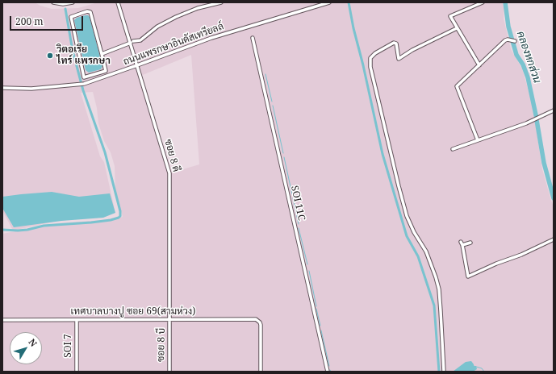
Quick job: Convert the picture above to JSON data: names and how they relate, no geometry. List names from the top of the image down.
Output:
{
  "streets": {
    "street": [
      "ถนนแพรกษาอินดัสเทรียลล์",
      "ซอย 8 ดี",
      "SOI 11C",
      "เทศบาลบางปู ซอย 69(สามห่วง)",
      "ซอย 8 บี",
      "SOI 7"
    ]
  },
  "crossings": [
    ["ถนนแพรกษาอินดัสเทรียลล์", "ซอย 8 ดี"],
    ["ซอย 8 ดี", "เทศบาลบางปู ซอย 69(สามห่วง)"],
    ["ซอย 8 ดี", "ซอย 8 บี"],
    ["เทศบาลบางปู ซอย 69(สามห่วง)", "ซอย 8 บี"],
    ["เทศบาลบางปู ซอย 69(สามห่วง)", "SOI 7"]
  ],
  "water": ["คลองหกส่วน"],
  "places": ["วิตอเรีย ไทร์ แพรกษา"],
  "scale_bar": "200 m",
  "north": "top right"
}
